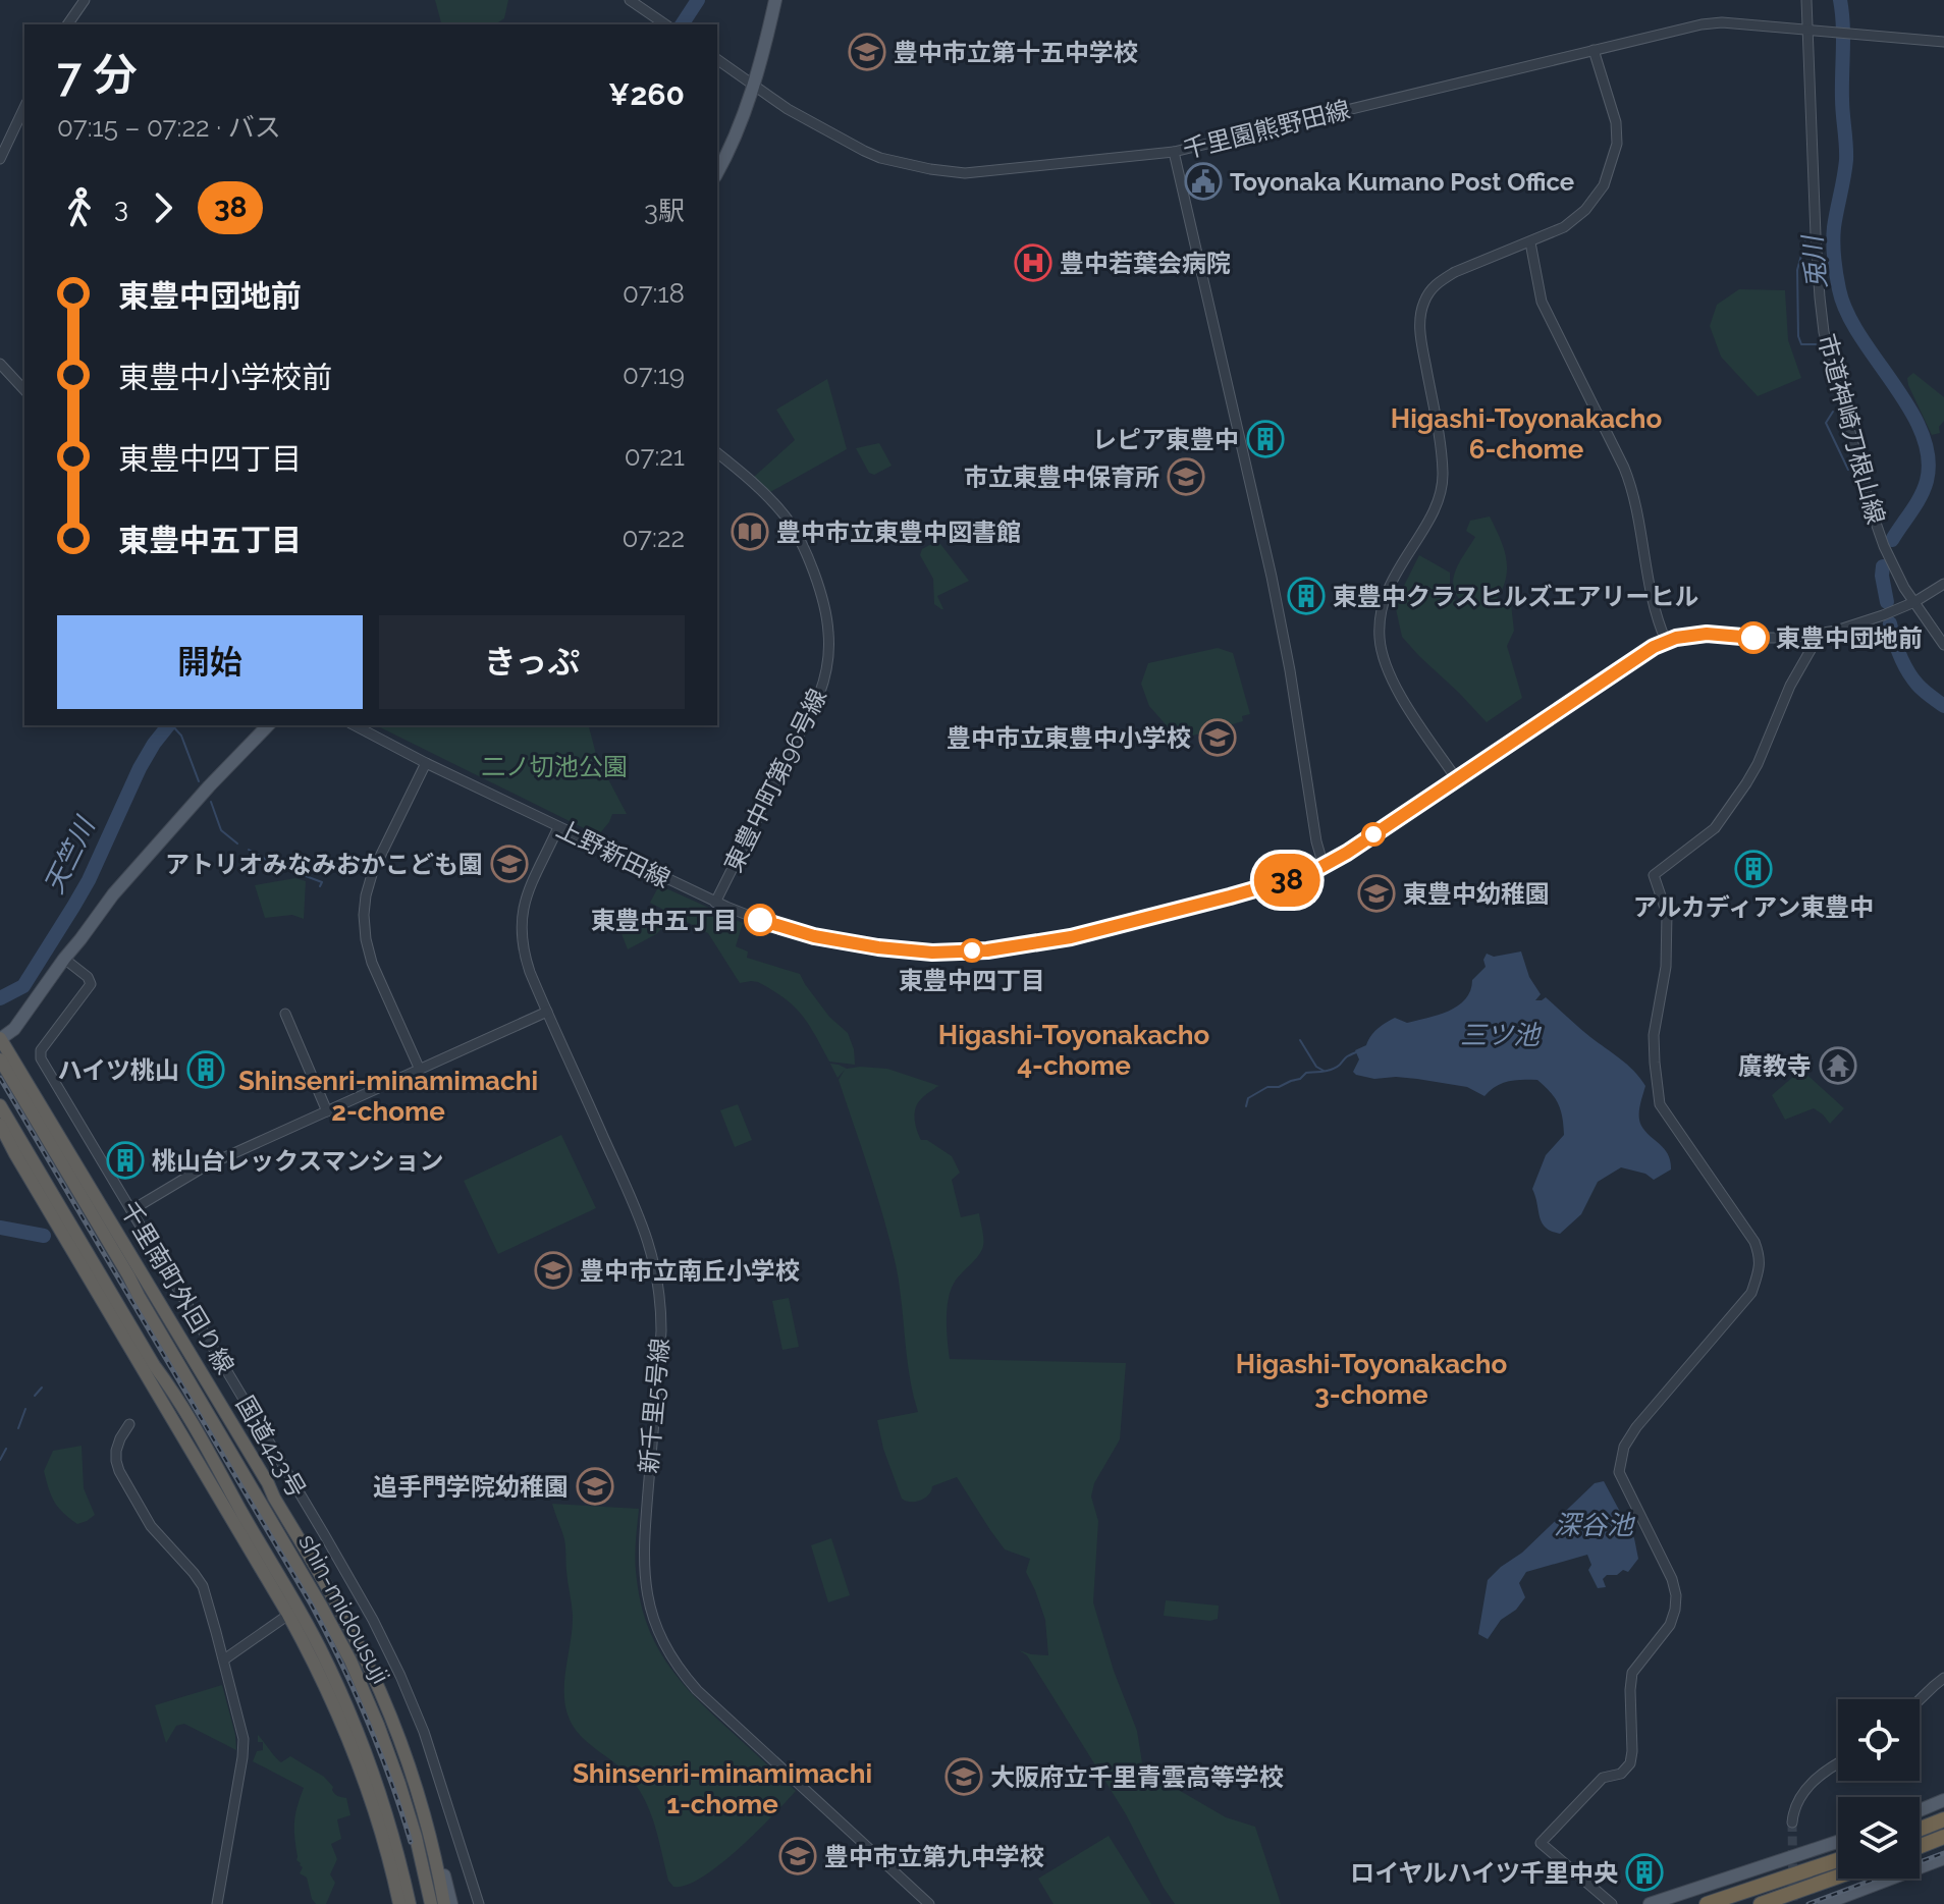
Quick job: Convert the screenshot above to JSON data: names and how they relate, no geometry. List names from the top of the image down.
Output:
{
  "streets": {
    "highway": ["国道423号", "shin-midousuji"],
    "street": [
      "千里園熊野田線",
      "市道神崎刀根山線",
      "東豊中町第96号線",
      "上野新田線",
      "千里南町外回り線",
      "新千里5号線"
    ]
  },
  "crossings": [
    ["千里園熊野田線", "市道神崎刀根山線"],
    ["市道神崎刀根山線", "上野新田線"],
    ["東豊中町第96号線", "上野新田線"],
    ["上野新田線", "新千里5号線"]
  ],
  "districts": [
    "Higashi-Toyonakacho 6-chome",
    "Higashi-Toyonakacho 4-chome",
    "Shinsenri-minamimachi 2-chome",
    "Higashi-Toyonakacho 3-chome",
    "Shinsenri-minamimachi 1-chome"
  ],
  "water": [
    "兎川",
    "天竺川",
    "三ツ池",
    "深谷池"
  ],
  "parks": ["二ノ切池公園"],
  "places": {
    "school or university": [
      "豊中市立第十五中学校",
      "市立東豊中保育所",
      "豊中市立東豊中小学校",
      "アトリオみなみおかこども園",
      "東豊中幼稚園",
      "豊中市立南丘小学校",
      "追手門学院幼稚園",
      "大阪府立千里青雲高等学校",
      "豊中市立第九中学校"
    ],
    "public building": ["Toyonaka Kumano Post Office"],
    "hospital": ["豊中若葉会病院"],
    "building": [
      "レピア東豊中",
      "東豊中クラスヒルズエアリーヒル",
      "アルカディアン東豊中",
      "ハイツ桃山",
      "桃山台レックスマンション",
      "ロイヤルハイツ千里中央"
    ],
    "library": ["豊中市立東豊中図書館"],
    "other": ["東豊中団地前", "東豊中五丁目", "東豊中四丁目"],
    "temple": ["廣教寺"]
  },
  "lines": ["bus line 38"],
  "page": {
    "on_map": "38",
    "heading": ["7 分", "07:15 – 07:22 · バス", "¥260"],
    "legs": ["3", "38", "3駅"],
    "list": [
      {
        "name": "東豊中団地前",
        "value": "07:18"
      },
      {
        "name": "東豊中小学校前",
        "value": "07:19"
      },
      {
        "name": "東豊中四丁目",
        "value": "07:21"
      },
      {
        "name": "東豊中五丁目",
        "value": "07:22"
      }
    ],
    "buttons": ["開始", "きっぷ"]
  }
}
